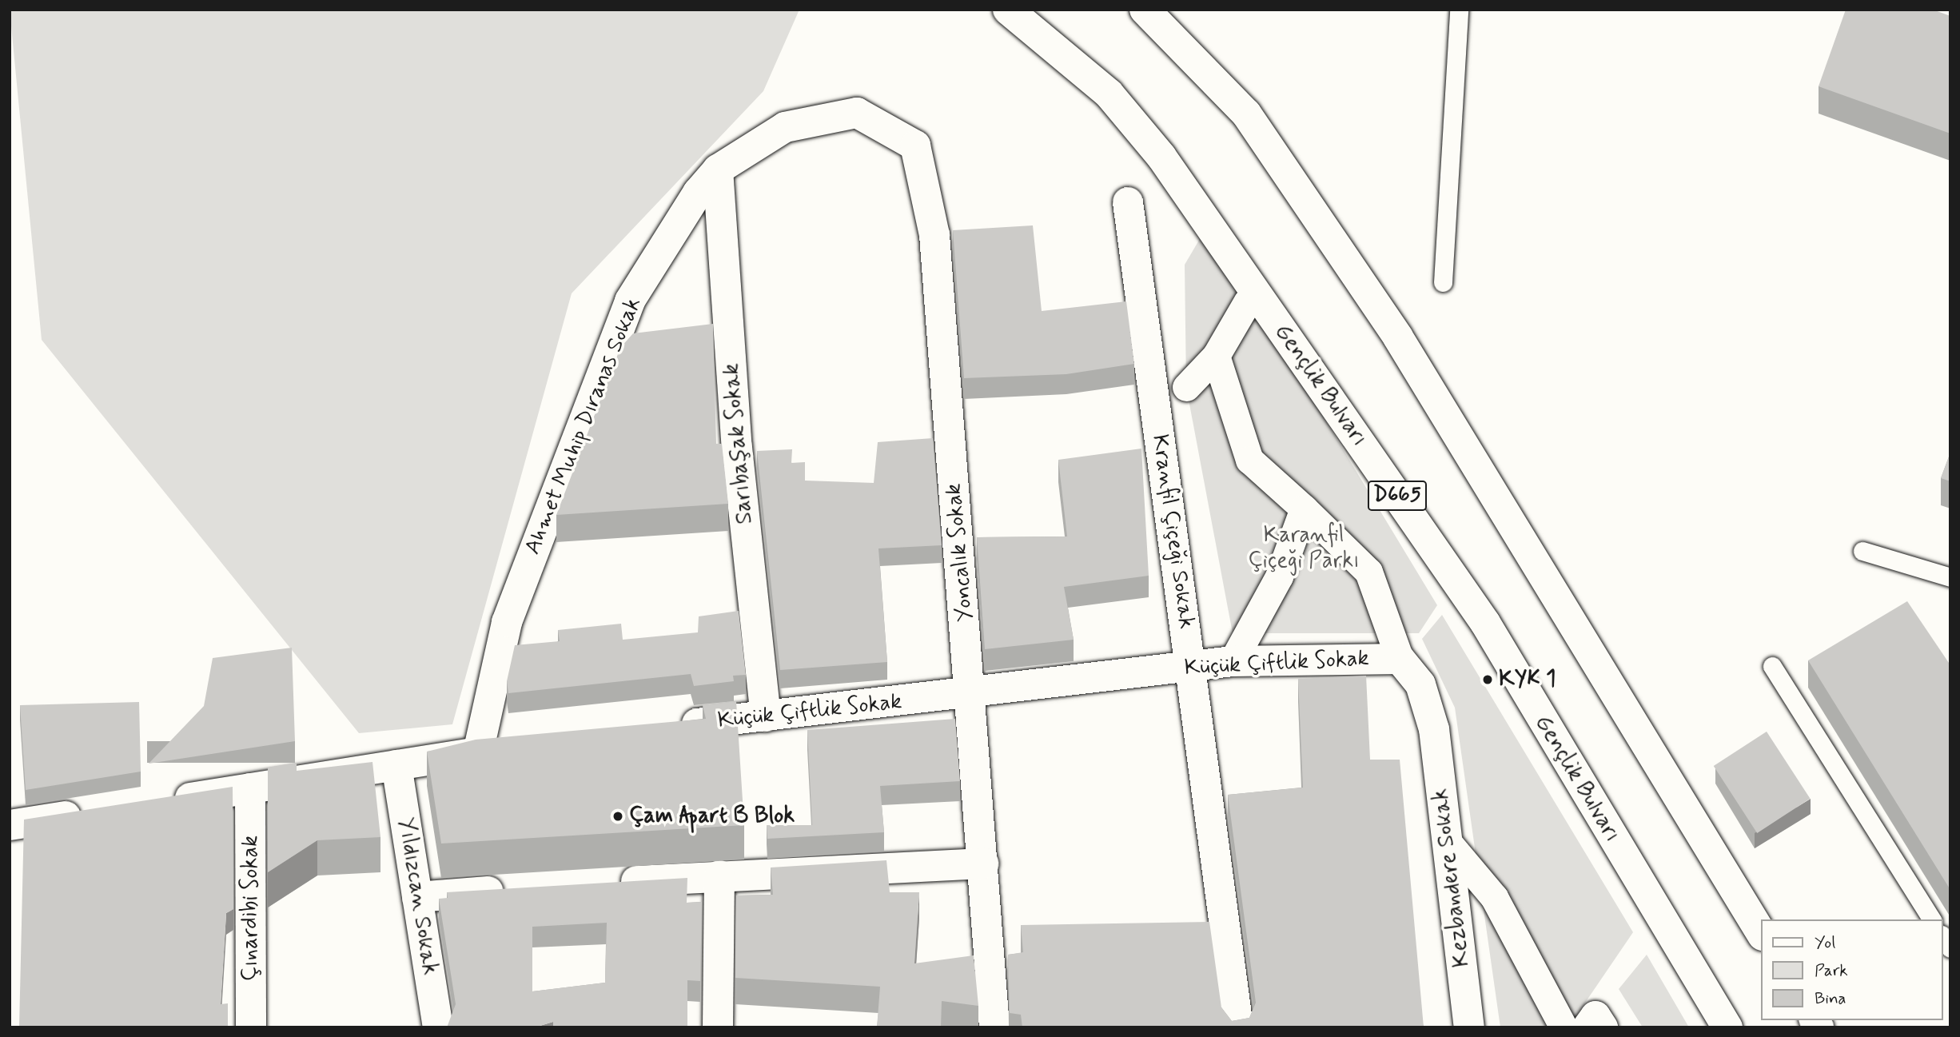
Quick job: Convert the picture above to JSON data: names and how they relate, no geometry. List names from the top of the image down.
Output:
{
  "streets": {
    "main road": [
      "Gençlik Bulvarı",
      "Ahmet Muhip Dıranas Sokak",
      "Sarıbaşak Sokak",
      "D665",
      "Kranfil Çiçeği Sokak",
      "Yoncalık Sokak",
      "Küçük Çiftlik Sokak",
      "Kezbandere Sokak",
      "Yıldızcan Sokak",
      "Çınardibi Sokak"
    ]
  },
  "crossings": [
    ["Ahmet Muhip Dıranas Sokak", "Sarıbaşak Sokak"],
    ["Ahmet Muhip Dıranas Sokak", "Yoncalık Sokak"],
    ["Ahmet Muhip Dıranas Sokak", "Yıldızcan Sokak"],
    ["Sarıbaşak Sokak", "Küçük Çiftlik Sokak"],
    ["Kranfil Çiçeği Sokak", "Küçük Çiftlik Sokak"],
    ["Yoncalık Sokak", "Küçük Çiftlik Sokak"],
    ["Küçük Çiftlik Sokak", "Kezbandere Sokak"]
  ],
  "parks": ["Karanfil Çiçeği Parkı"],
  "places": ["KYK 1", "Çam Apart B Blok"],
  "legend": ["Yol", "Park", "Bina"]
}
